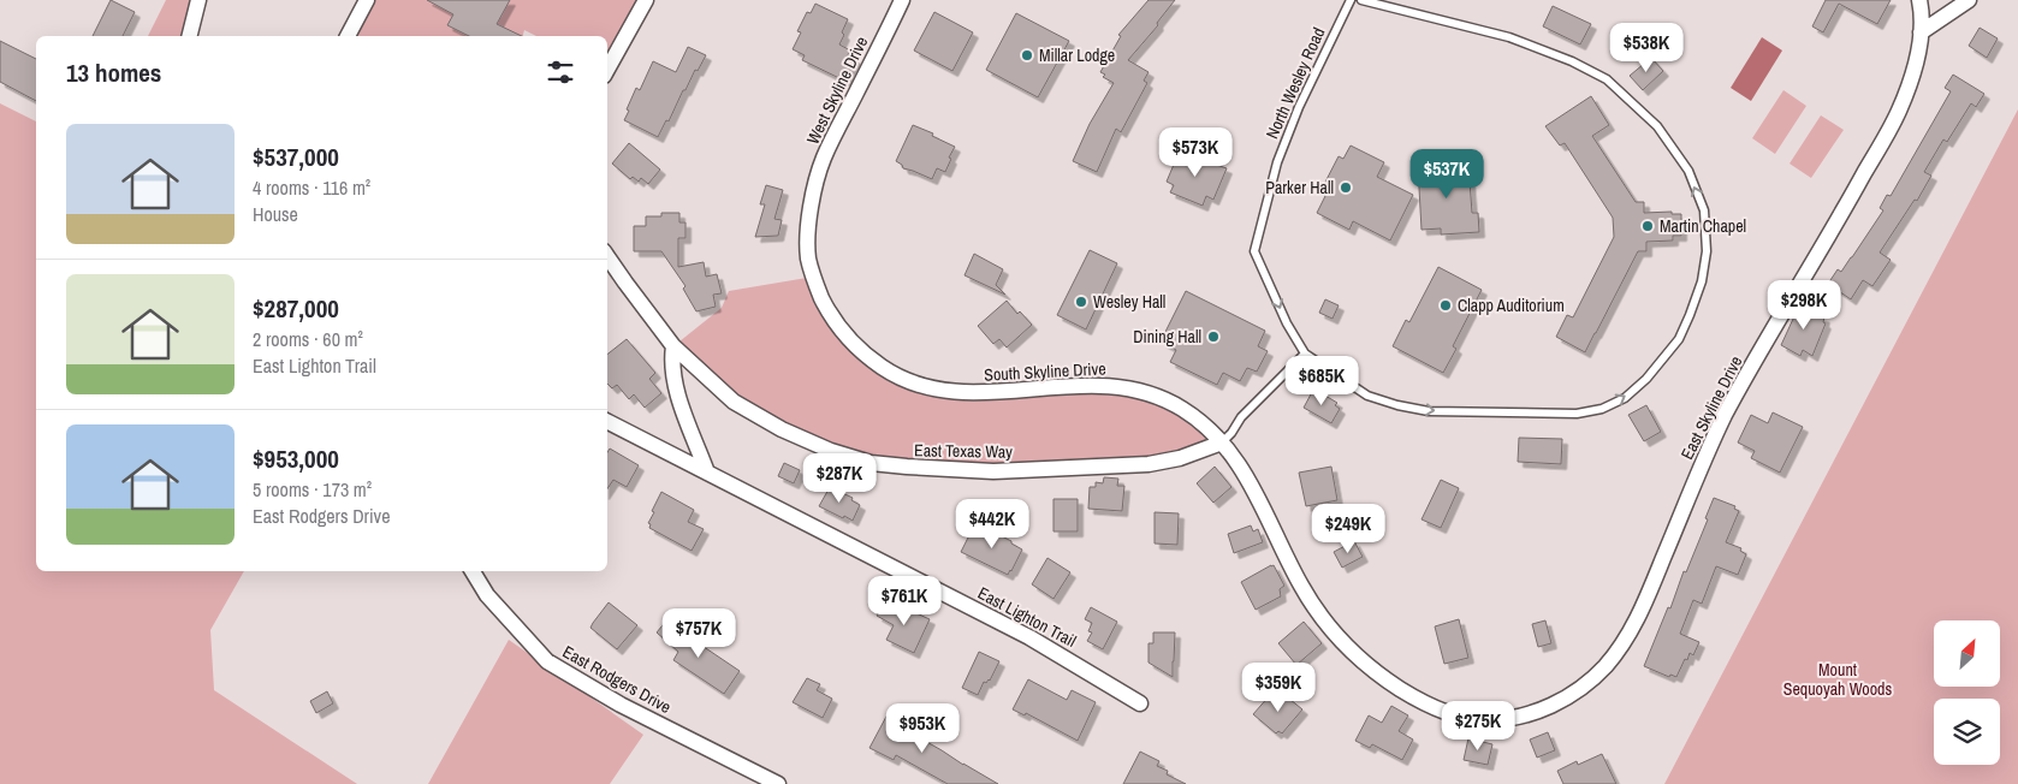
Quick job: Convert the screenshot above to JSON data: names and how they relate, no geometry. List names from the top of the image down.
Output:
{
  "streets": {
    "street": [
      "West Skyline Drive",
      "South Skyline Drive",
      "East Skyline Drive",
      "East Texas Way",
      "East Lighton Trail",
      "East Rodgers Drive"
    ],
    "lane": ["North Wesley Road"]
  },
  "crossings": [
    ["West Skyline Drive", "South Skyline Drive"],
    ["South Skyline Drive", "East Skyline Drive"],
    ["South Skyline Drive", "East Texas Way"]
  ],
  "one_way": ["North Wesley Road"],
  "parks": ["Mount Sequoyah Woods"],
  "places": [
    "Millar Lodge",
    "Parker Hall",
    "Martin Chapel",
    "Wesley Hall",
    "Clapp Auditorium",
    "Dining Hall"
  ],
  "north": "top right",
  "page": {
    "price": [
      "$538K",
      "$573K",
      "$537K",
      "$298K",
      "$685K",
      "$287K",
      "$442K",
      "$249K",
      "$761K",
      "$757K",
      "$359K",
      "$275K",
      "$953K"
    ],
    "heading": "13 homes",
    "list": [
      {
        "name": "$537,000",
        "note": "4 rooms · 116 m² · House"
      },
      {
        "name": "$287,000",
        "note": "2 rooms · 60 m² · East Lighton Trail"
      },
      {
        "name": "$953,000",
        "note": "5 rooms · 173 m² · East Rodgers Drive"
      }
    ]
  }
}
